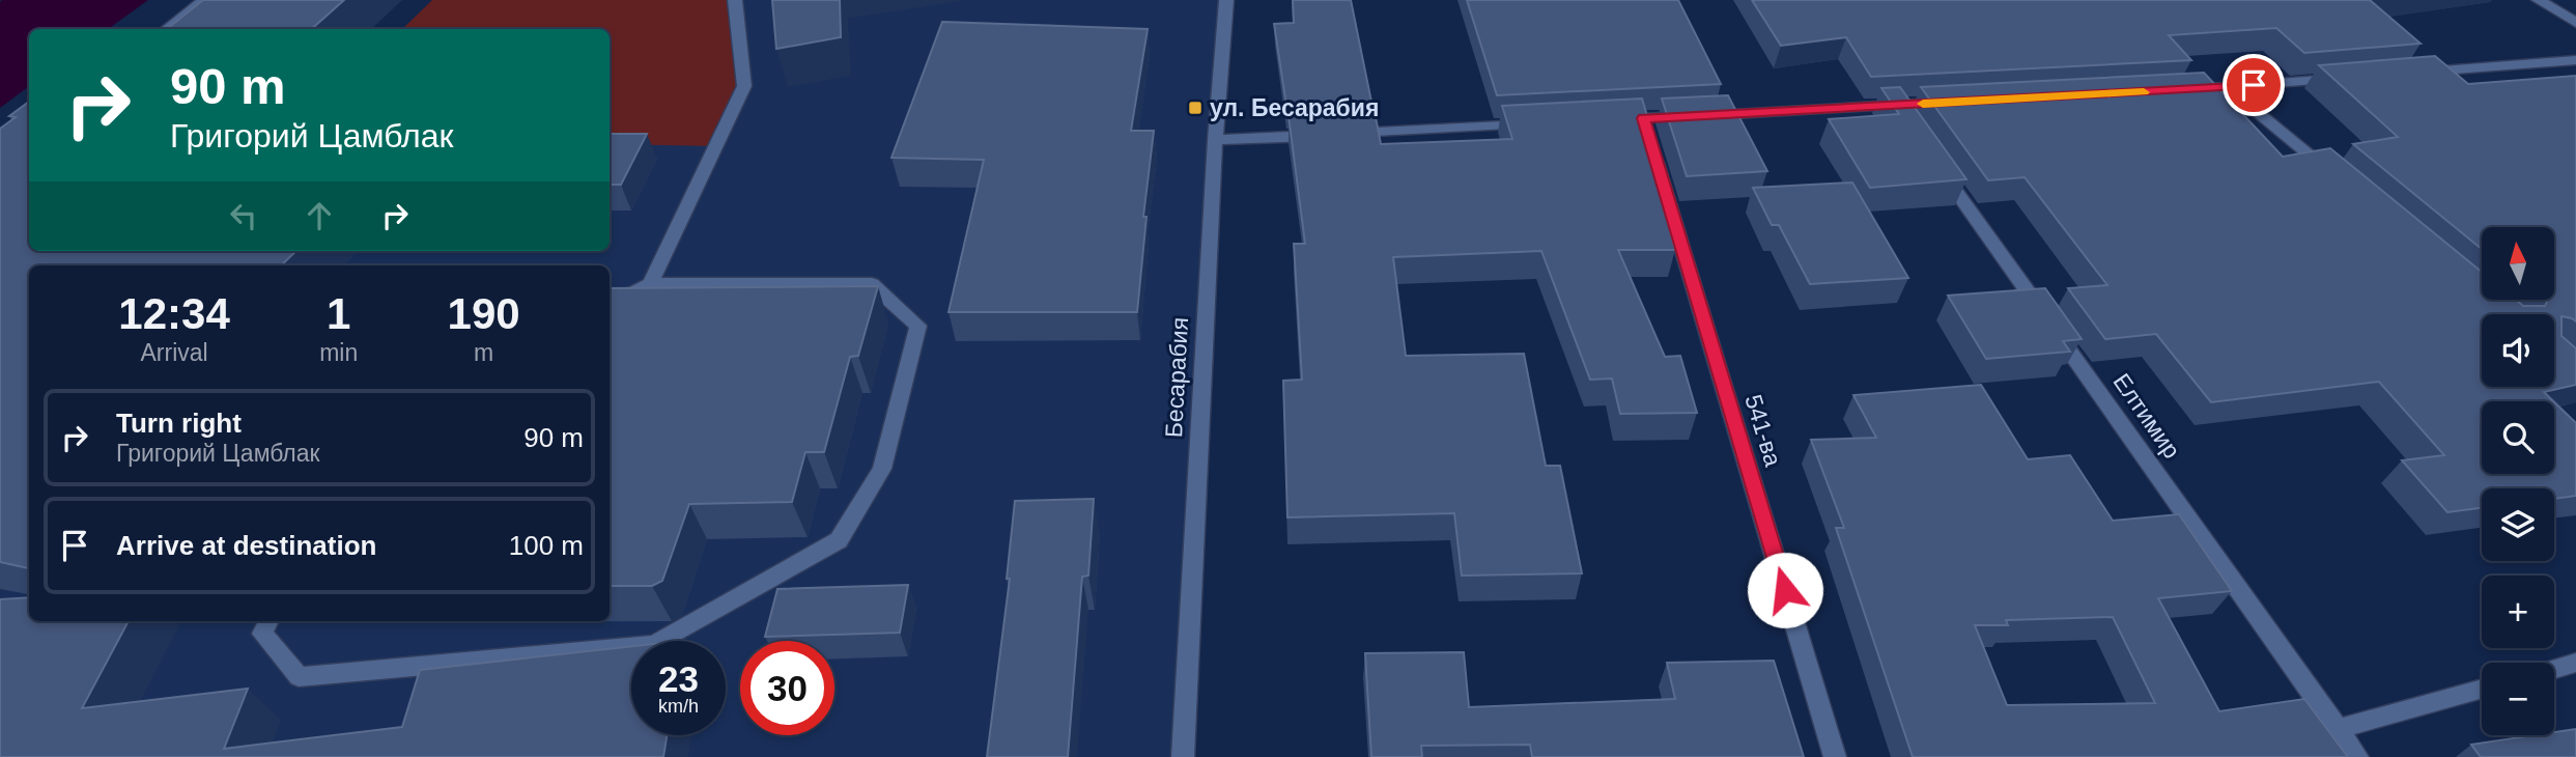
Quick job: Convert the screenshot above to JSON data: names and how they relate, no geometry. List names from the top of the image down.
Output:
{
  "streets": {
    "street": ["Бесарабия", "Елтимир", "541-ва"]
  },
  "places": {
    "transit": ["ул. Бесарабия"]
  },
  "north": "top",
  "page": {
    "turn": ["90 m", "Григорий Цамблак"],
    "map_buttons": ["+", "−"],
    "eta": [
      "12:34",
      "Arrival",
      "1",
      "min",
      "190",
      "m"
    ],
    "list": [
      {
        "name": "Turn right",
        "note": "Григорий Цамблак",
        "value": "90 m"
      },
      {
        "name": "Arrive at destination",
        "value": "100 m"
      }
    ],
    "speed": "23 km/h",
    "limit": "30"
  }
}
